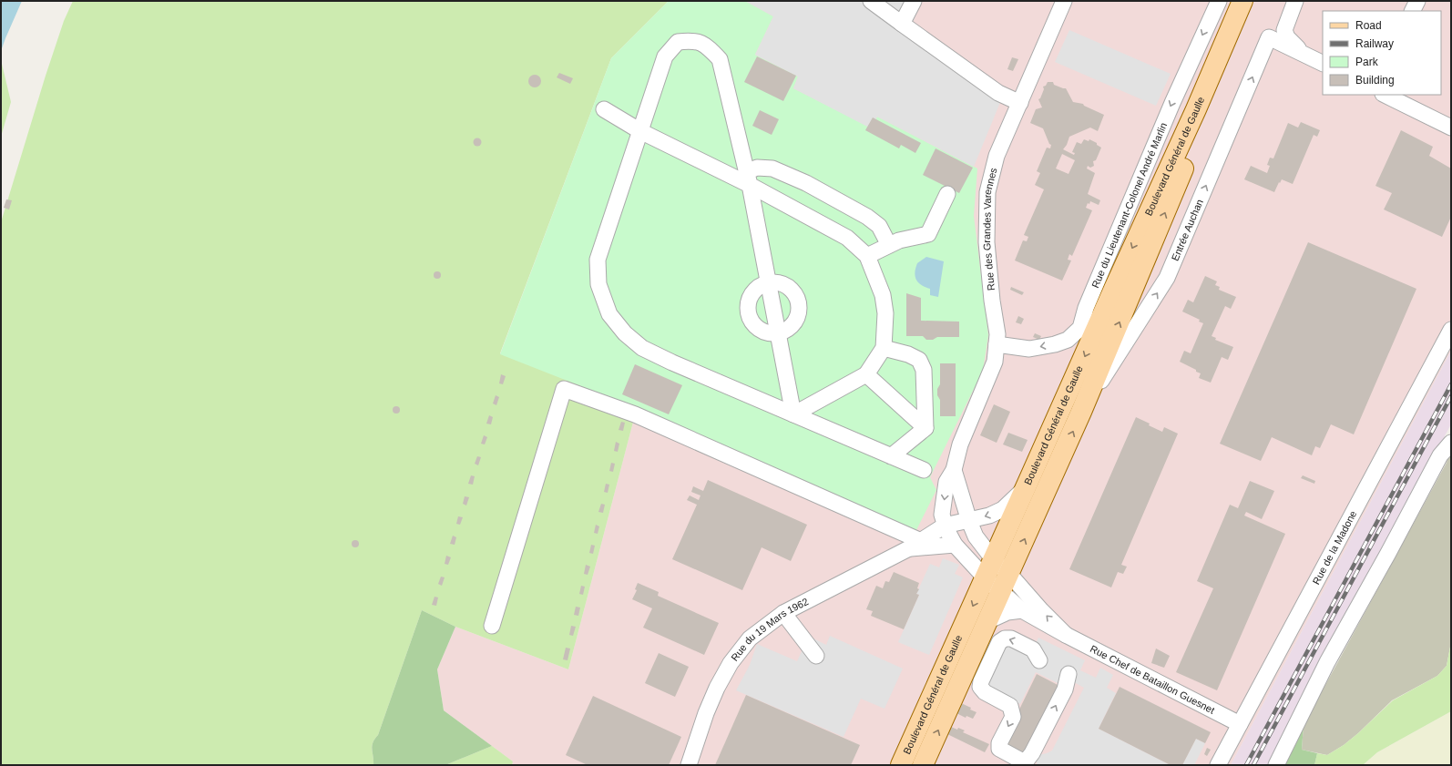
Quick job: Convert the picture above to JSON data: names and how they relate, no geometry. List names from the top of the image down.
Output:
{
  "streets": {
    "main road": ["Boulevard Général de Gaulle"],
    "street": [
      "Rue du Lieutenant-Colonel André Marlin",
      "Rue des Grandes Varennes",
      "Entrée Auchan",
      "Rue de la Madone",
      "Rue du 19 Mars 1962",
      "Rue Chef de Bataillon Guesnet"
    ]
  },
  "crossings": [
    ["Boulevard Général de Gaulle", "Rue des Grandes Varennes"],
    ["Boulevard Général de Gaulle", "Entrée Auchan"],
    ["Boulevard Général de Gaulle", "Rue du 19 Mars 1962"],
    ["Boulevard Général de Gaulle", "Rue Chef de Bataillon Guesnet"],
    ["Rue du Lieutenant-Colonel André Marlin", "Rue des Grandes Varennes"],
    ["Rue des Grandes Varennes", "Rue du 19 Mars 1962"],
    ["Rue des Grandes Varennes", "Rue Chef de Bataillon Guesnet"],
    ["Rue de la Madone", "Rue Chef de Bataillon Guesnet"]
  ],
  "one_way": ["Rue du Lieutenant-Colonel André Marlin", "Entrée Auchan"],
  "legend": [
    "Road",
    "Railway",
    "Park",
    "Building"
  ]
}
